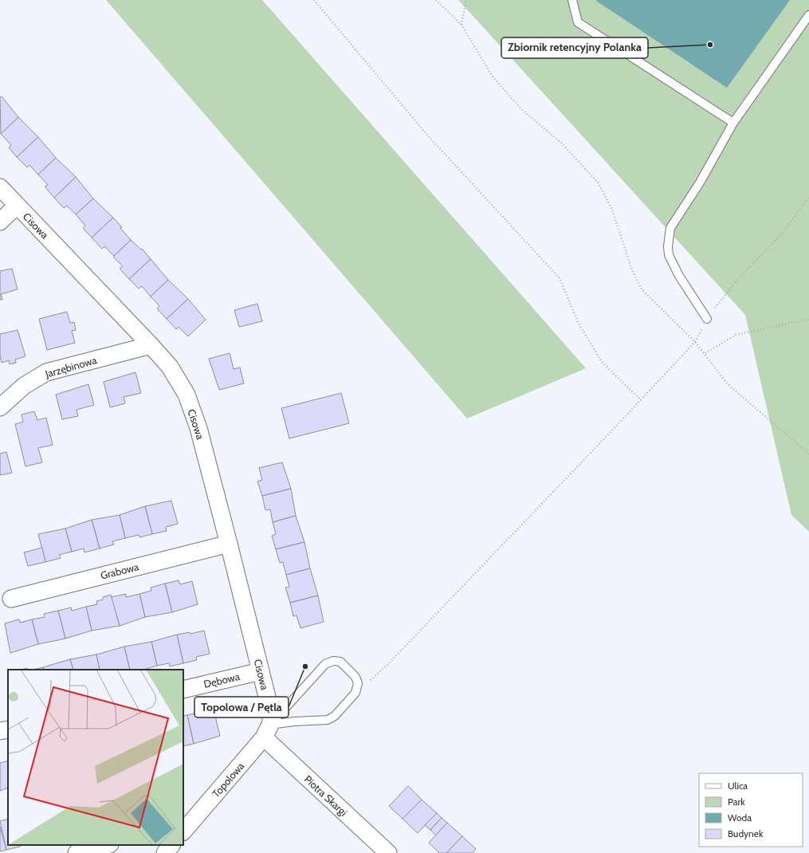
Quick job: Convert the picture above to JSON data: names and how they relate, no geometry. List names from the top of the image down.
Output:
{
  "streets": {
    "street": [
      "Cisowa",
      "Jarzębinowa",
      "Grabowa",
      "Dębowa",
      "Topolowa",
      "Piotra Skargi"
    ]
  },
  "crossings": [
    ["Cisowa", "Jarzębinowa"],
    ["Cisowa", "Grabowa"],
    ["Cisowa", "Dębowa"],
    ["Cisowa", "Topolowa"],
    ["Cisowa", "Piotra Skargi"],
    ["Topolowa", "Piotra Skargi"]
  ],
  "places": ["Zbiornik retencyjny Polanka", "Topolowa / Pętla"],
  "legend": [
    "Ulica",
    "Park",
    "Woda",
    "Budynek"
  ]
}
